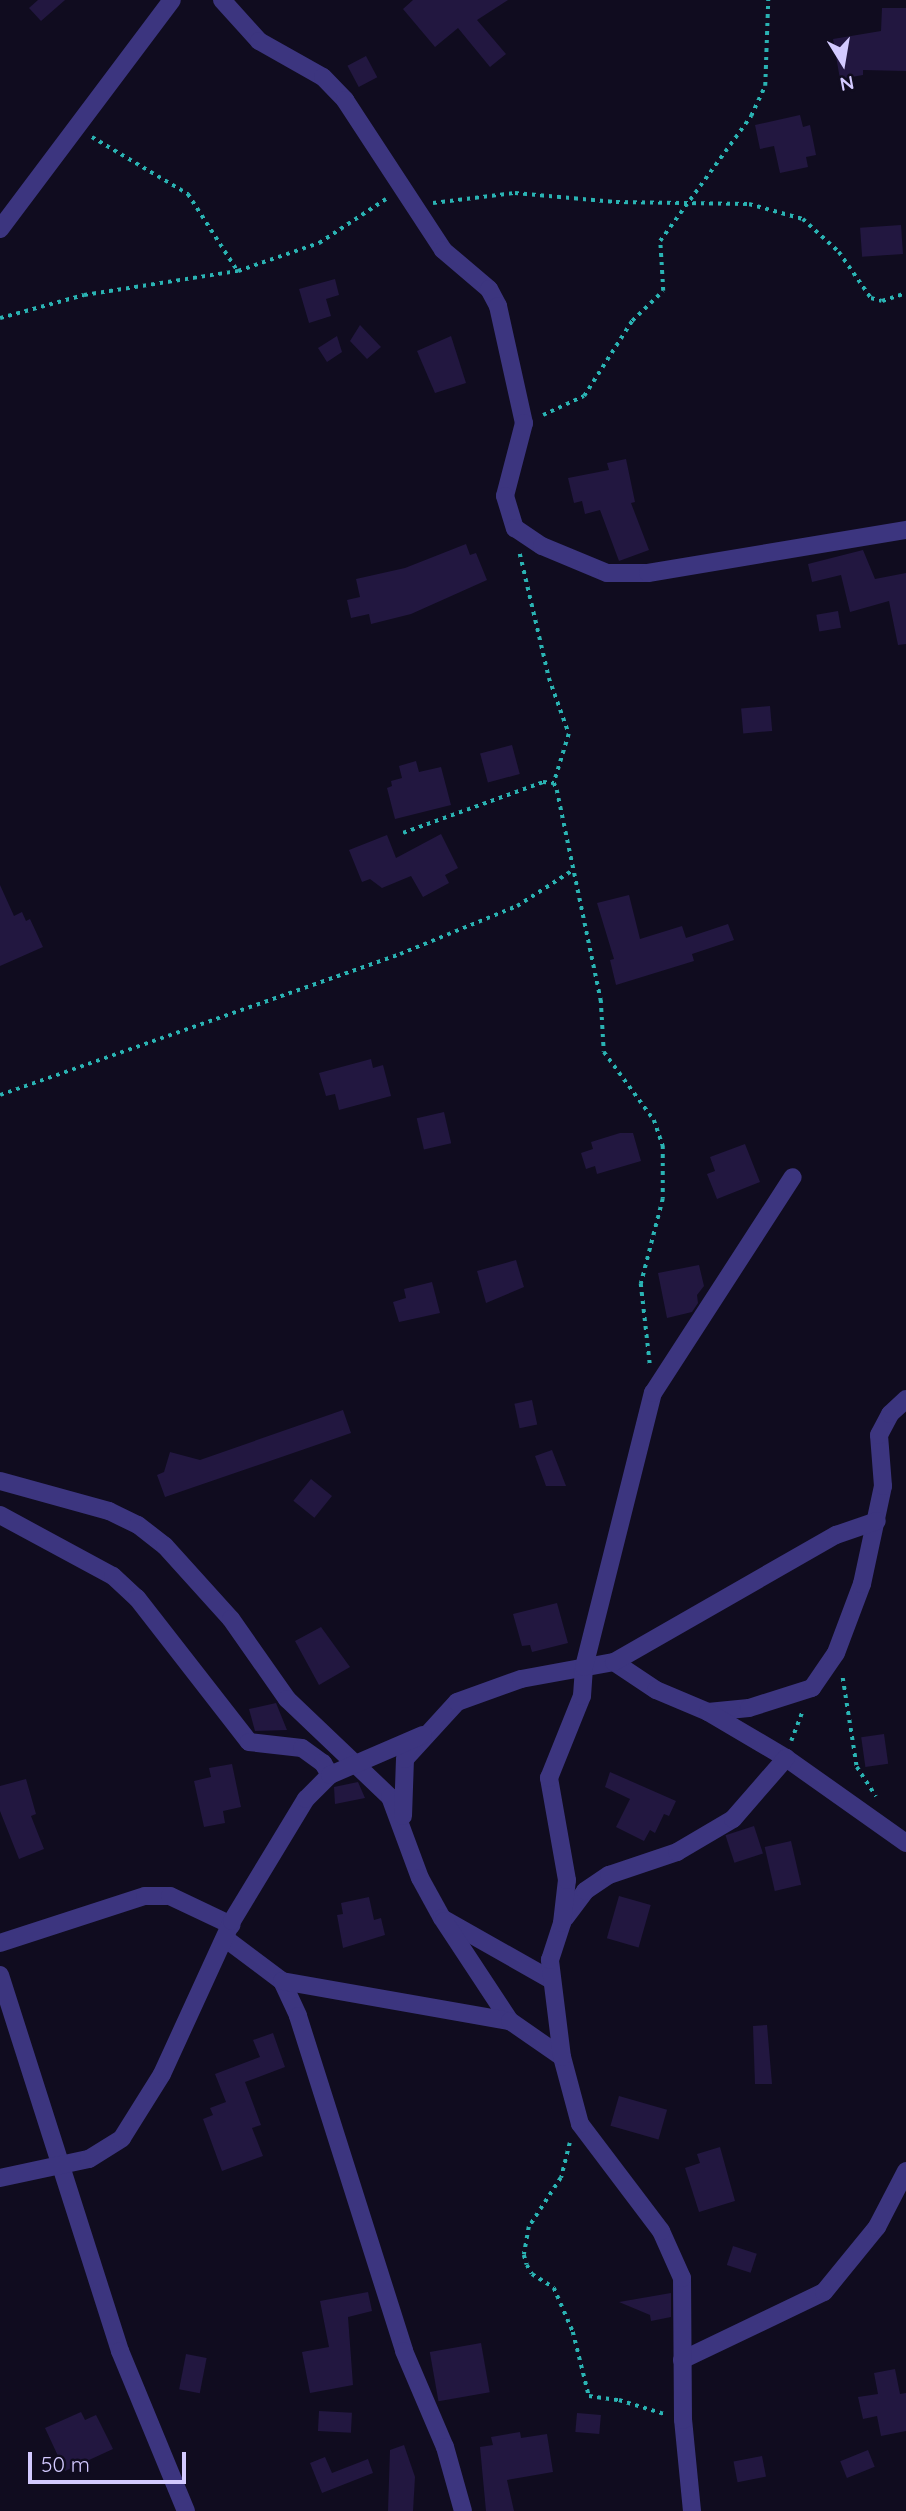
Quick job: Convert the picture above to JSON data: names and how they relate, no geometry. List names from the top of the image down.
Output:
{
  "scale_bar": "50 m",
  "north": "bottom"
}
